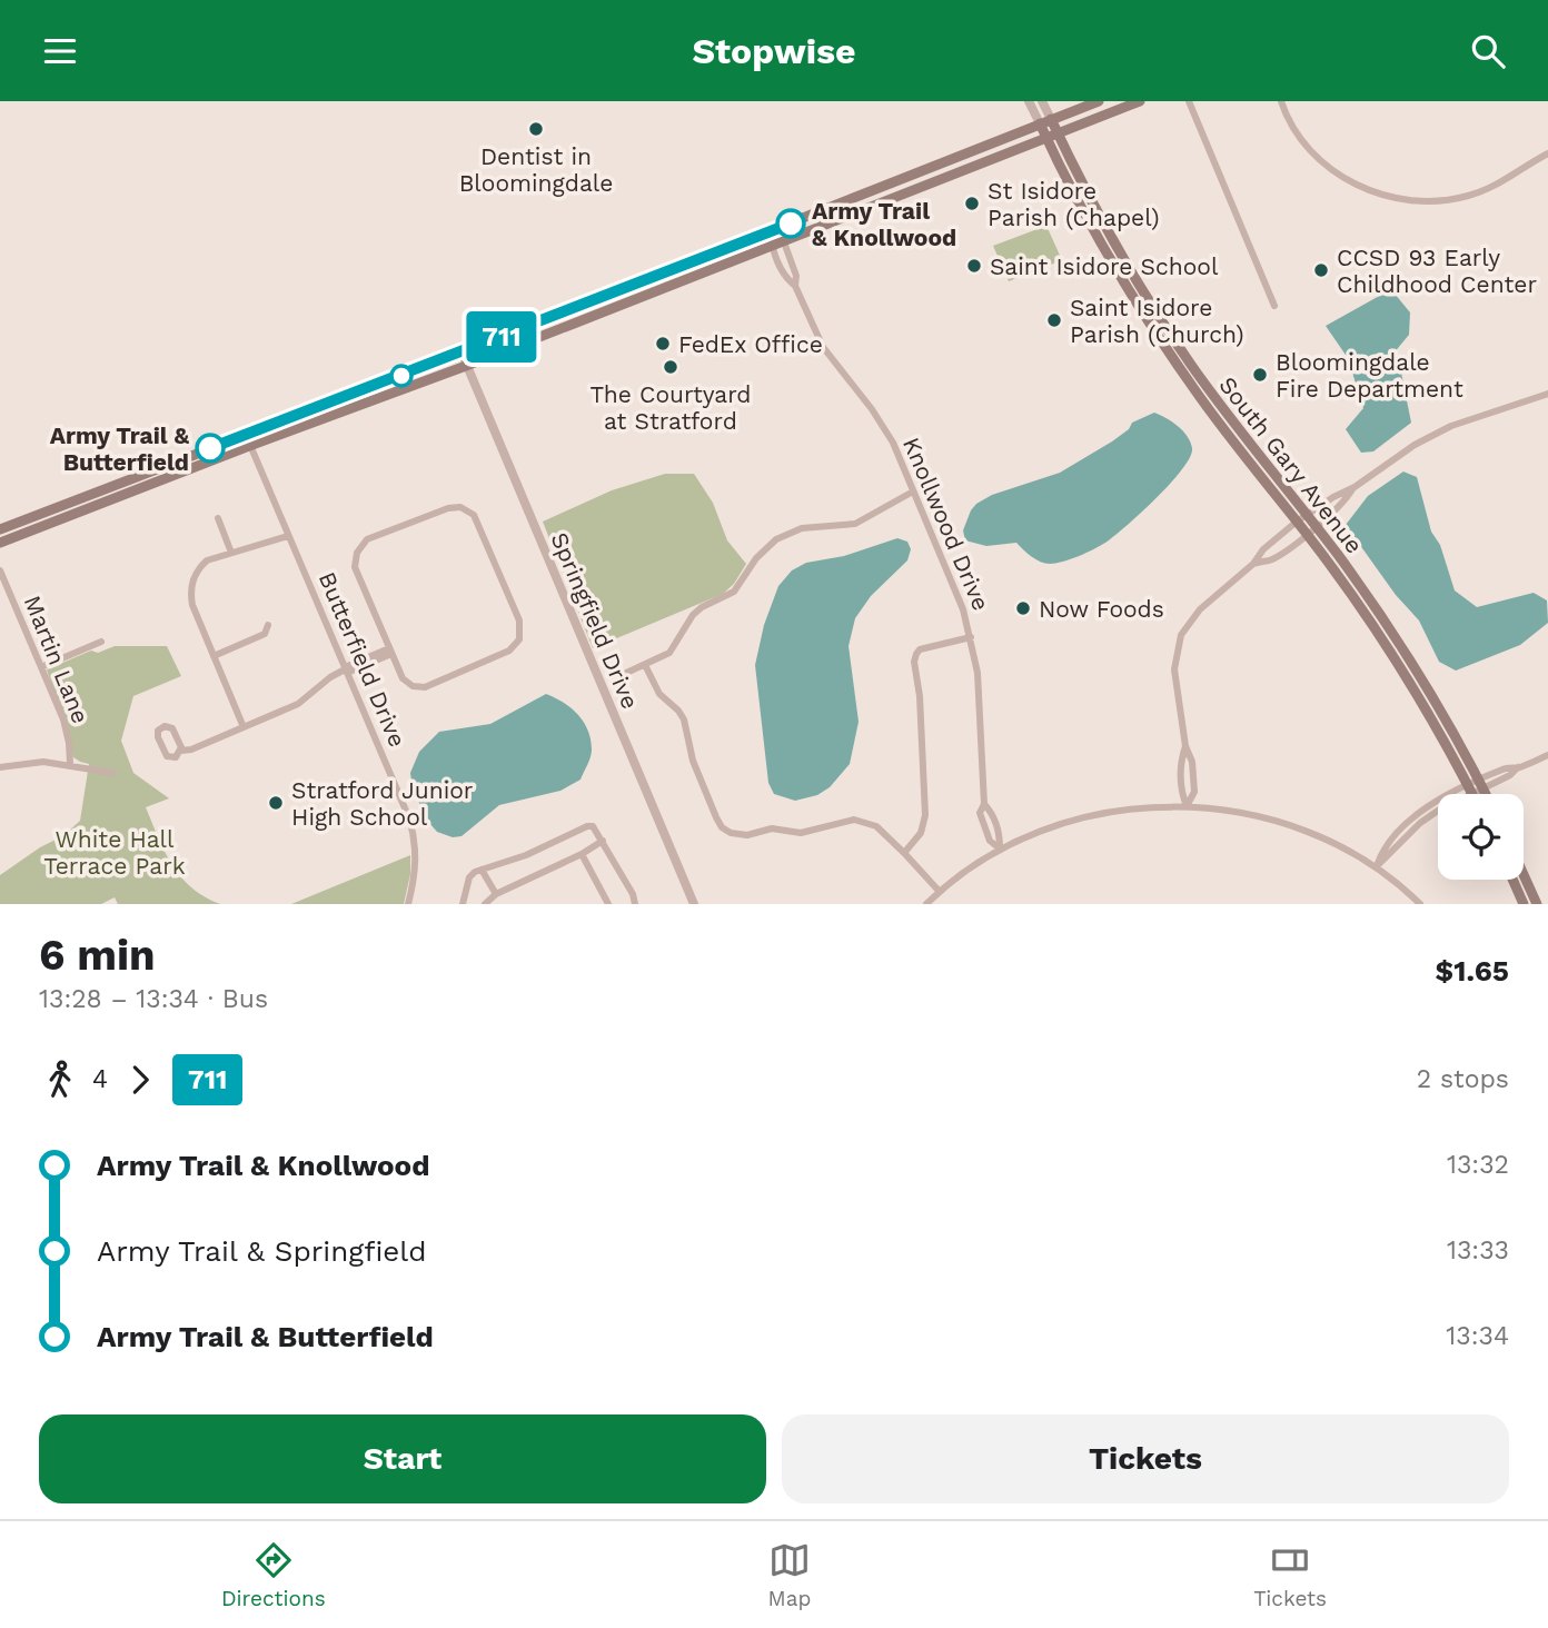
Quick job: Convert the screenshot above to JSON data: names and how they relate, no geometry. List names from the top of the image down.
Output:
{
  "streets": {
    "main road": ["South Gary Avenue"],
    "street": [
      "Knollwood Drive",
      "Springfield Drive",
      "Martin Lane",
      "Butterfield Drive"
    ]
  },
  "parks": ["White Hall Terrace Park"],
  "places": [
    "Dentist in Bloomingdale",
    "St Isidore Parish (Chapel)",
    "Army Trail & Knollwood",
    "Saint Isidore School",
    "CCSD 93 Early Childhood Center",
    "Saint Isidore Parish (Church)",
    "FedEx Office",
    "The Courtyard at Stratford",
    "Bloomingdale Fire Department",
    "Army Trail & Butterfield",
    "Now Foods",
    "Stratford Junior High School"
  ],
  "lines": ["bus line 711"],
  "page": {
    "header": "Stopwise",
    "on_map": "711",
    "heading": ["6 min", "13:28 – 13:34 · Bus", "$1.65"],
    "legs": ["4", "711", "2 stops"],
    "list": [
      {
        "name": "Army Trail & Knollwood",
        "value": "13:32"
      },
      {
        "name": "Army Trail & Springfield",
        "value": "13:33"
      },
      {
        "name": "Army Trail & Butterfield",
        "value": "13:34"
      }
    ],
    "buttons": ["Start", "Tickets"],
    "tabs": ["Directions", "Map", "Tickets"]
  }
}
